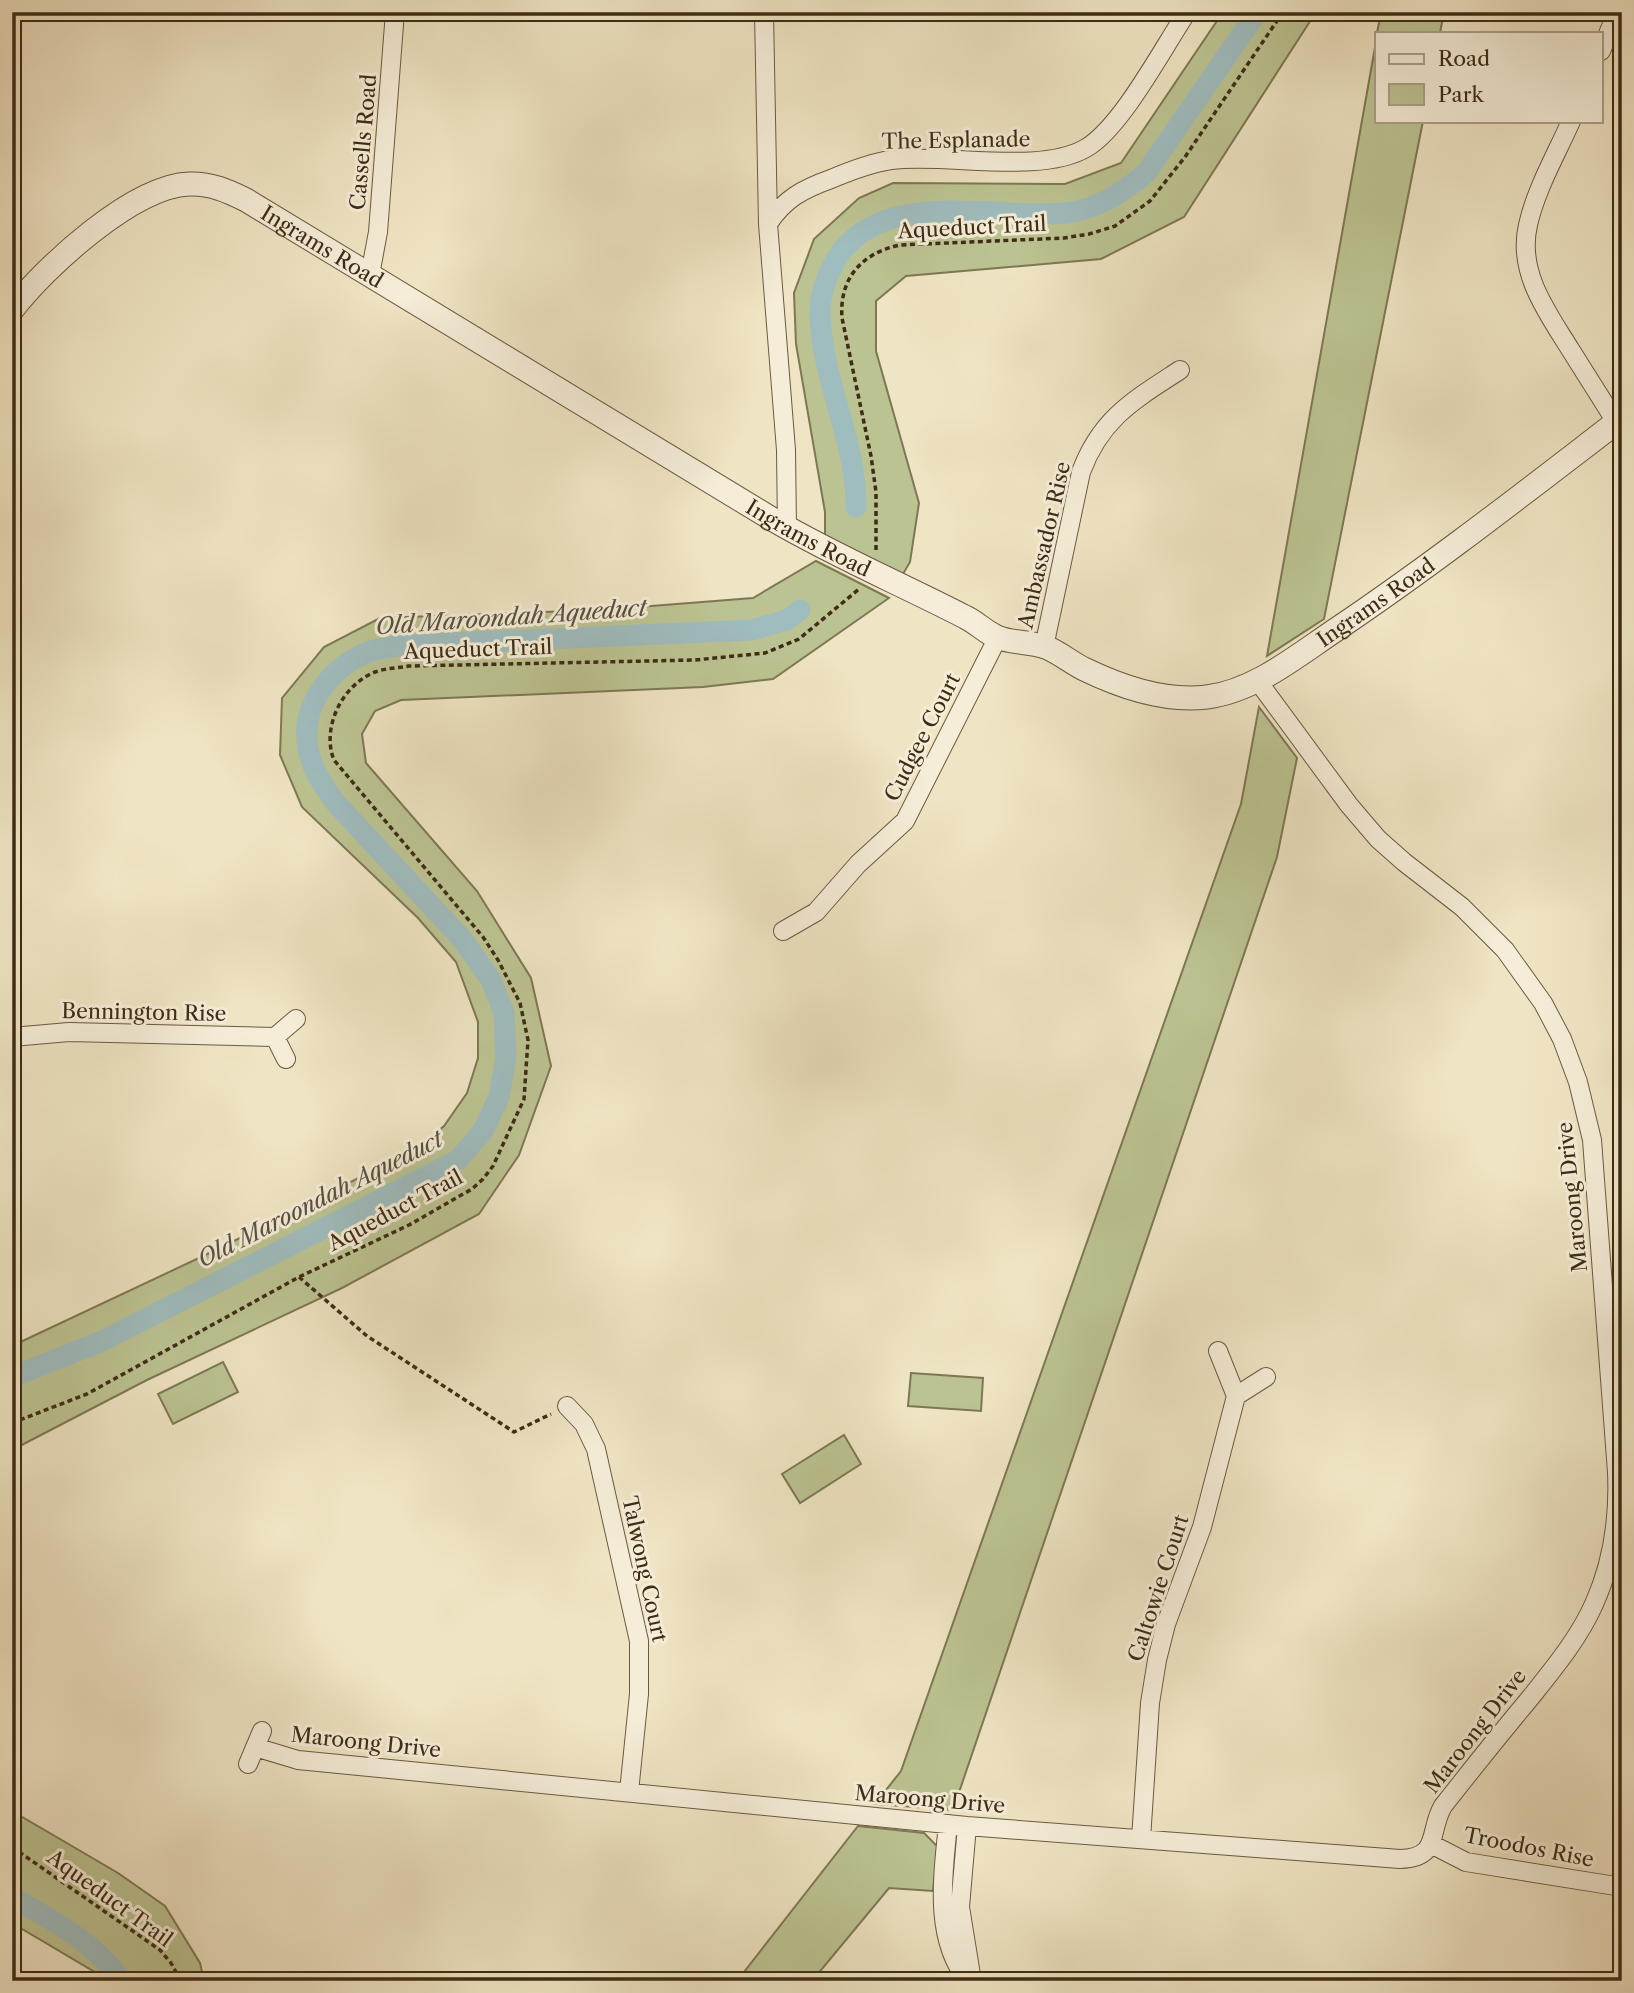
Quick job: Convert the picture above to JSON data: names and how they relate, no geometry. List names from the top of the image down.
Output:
{
  "streets": {
    "street": [
      "The Esplanade",
      "Cassells Road",
      "Ingrams Road",
      "Ambassador Rise",
      "Cudgee Court",
      "Bennington Rise",
      "Maroong Drive",
      "Talwong Court",
      "Caltowie Court",
      "Troodos Rise"
    ],
    "path": ["Aqueduct Trail"]
  },
  "crossings": [
    ["Cassells Road", "Ingrams Road"],
    ["Aqueduct Trail", "Ingrams Road"],
    ["Ingrams Road", "Ambassador Rise"],
    ["Ingrams Road", "Cudgee Court"],
    ["Ingrams Road", "Maroong Drive"],
    ["Maroong Drive", "Talwong Court"],
    ["Maroong Drive", "Caltowie Court"],
    ["Maroong Drive", "Troodos Rise"]
  ],
  "water": ["Old Maroondah Aqueduct"],
  "legend": ["Road", "Park"]
}
